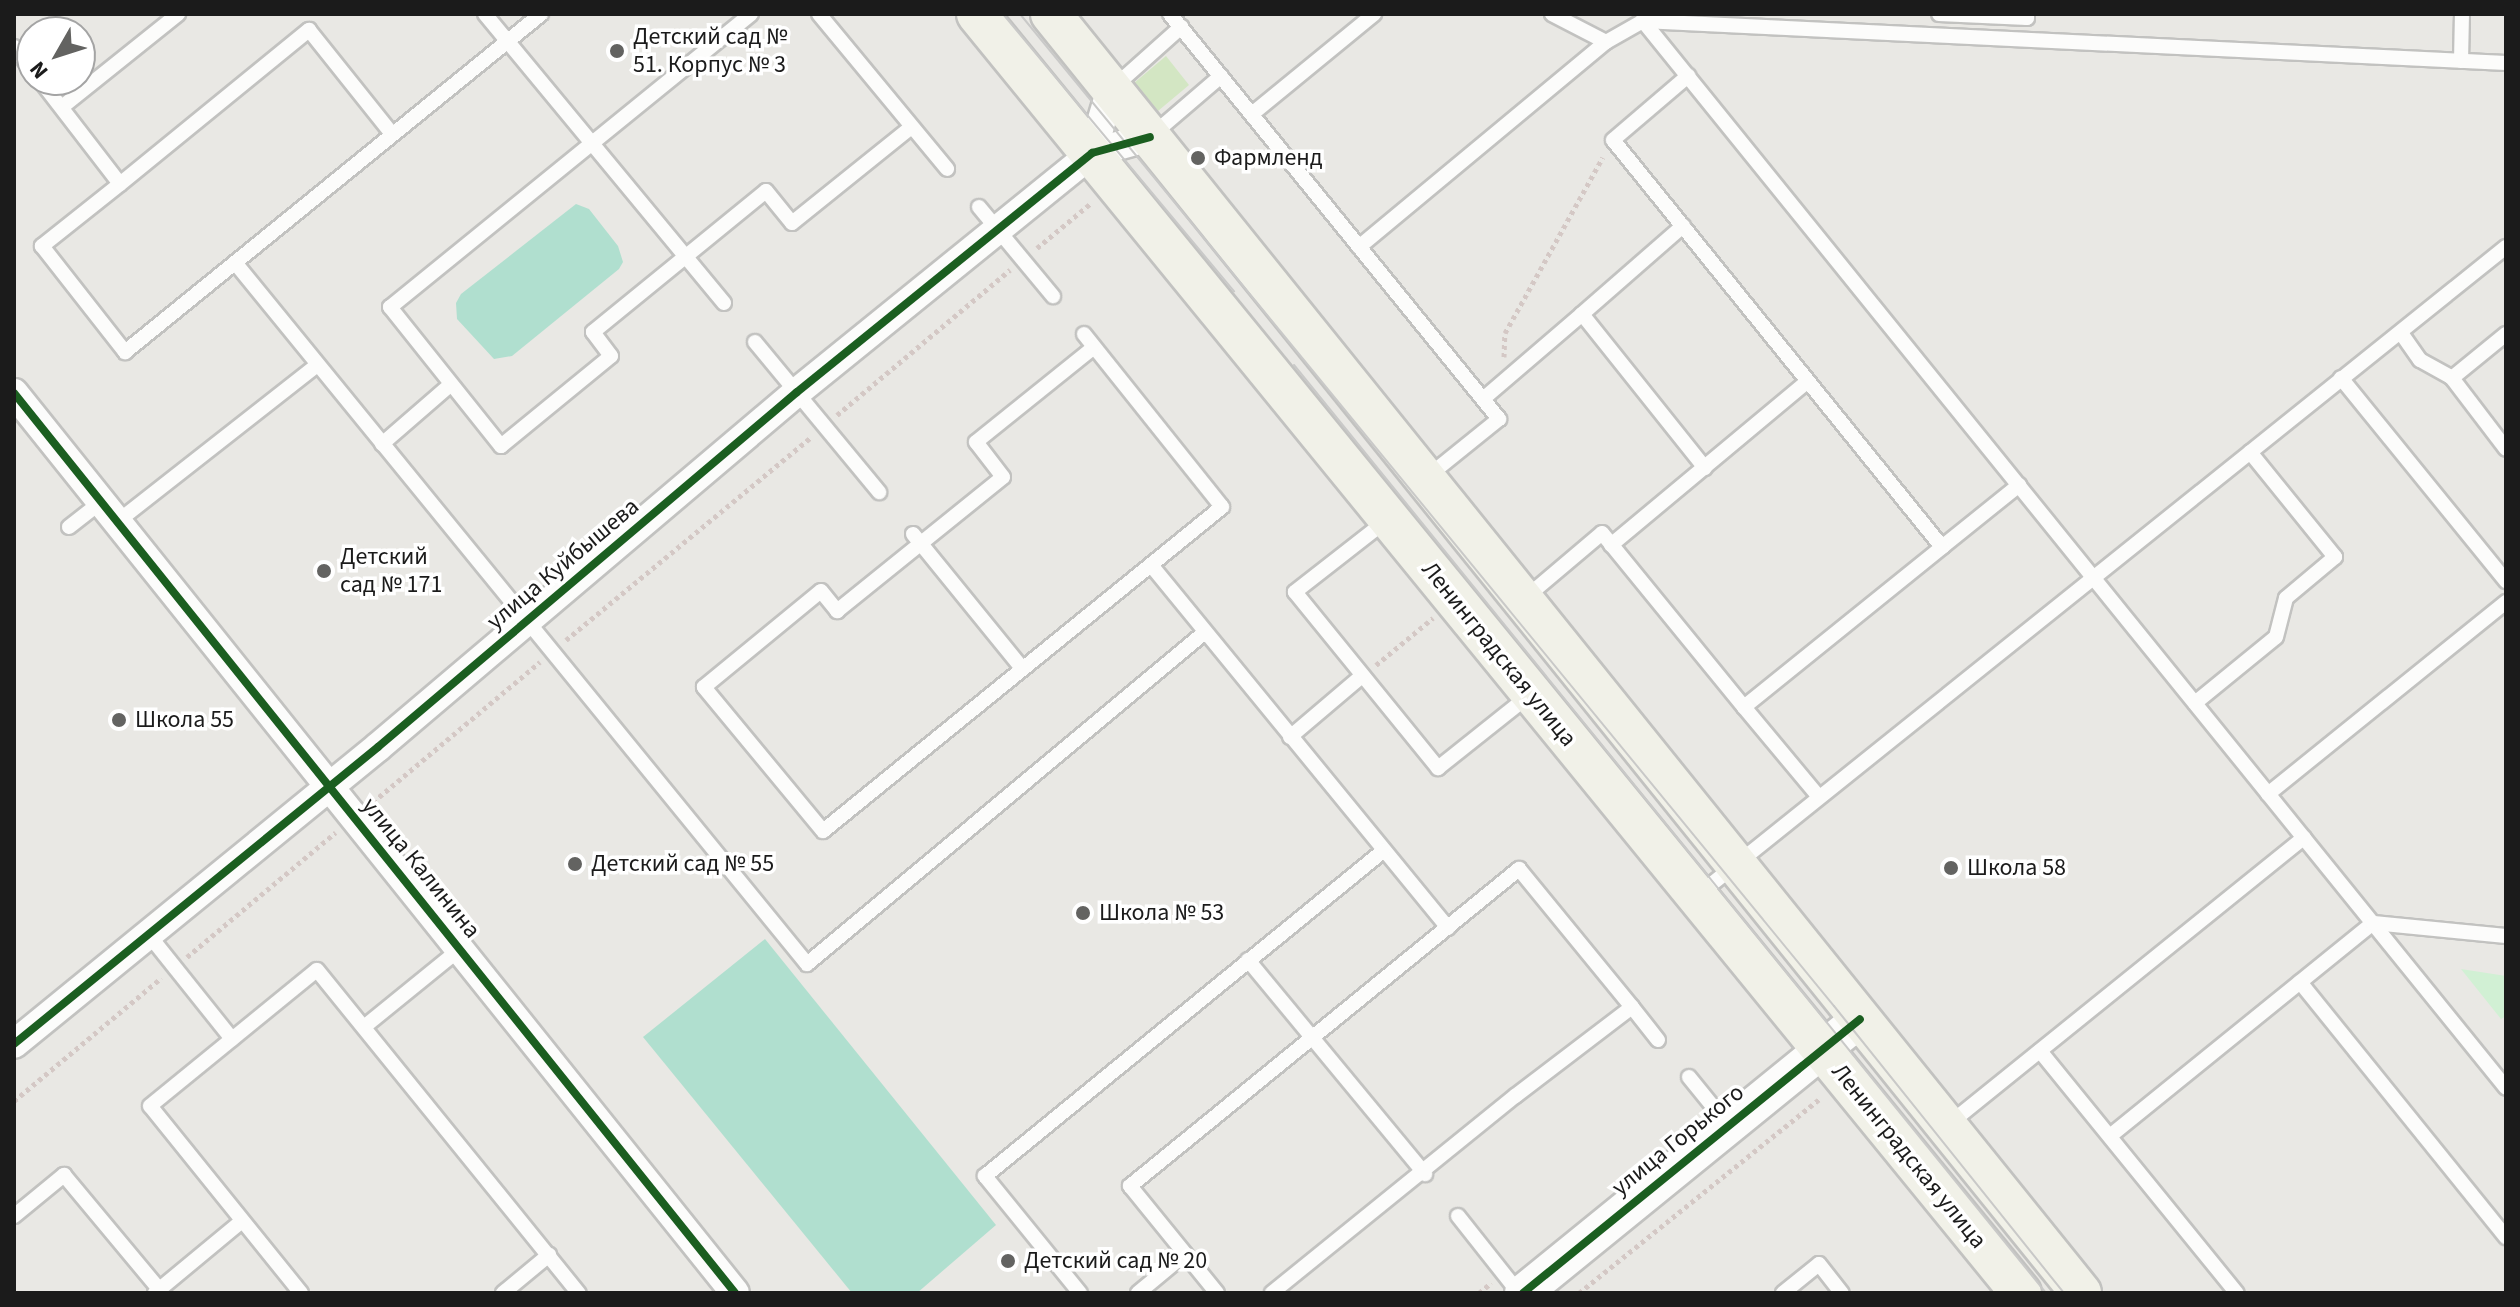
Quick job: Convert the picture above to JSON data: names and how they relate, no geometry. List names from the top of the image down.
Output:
{
  "streets": {
    "main road": ["Ленинградская улица"],
    "street": ["улица Куйбышева", "улица Калинина", "улица Горького"]
  },
  "crossings": [
    ["улица Куйбышева", "Ленинградская улица"],
    ["улица Куйбышева", "улица Калинина"],
    ["Ленинградская улица", "улица Горького"]
  ],
  "places": [
    "Детский сад № 51. Корпус № 3",
    "Фармленд",
    "Детский сад № 171",
    "Школа 55",
    "Детский сад № 55",
    "Школа 58",
    "Школа № 53",
    "Детский сад № 20"
  ],
  "north": "bottom left"
}
